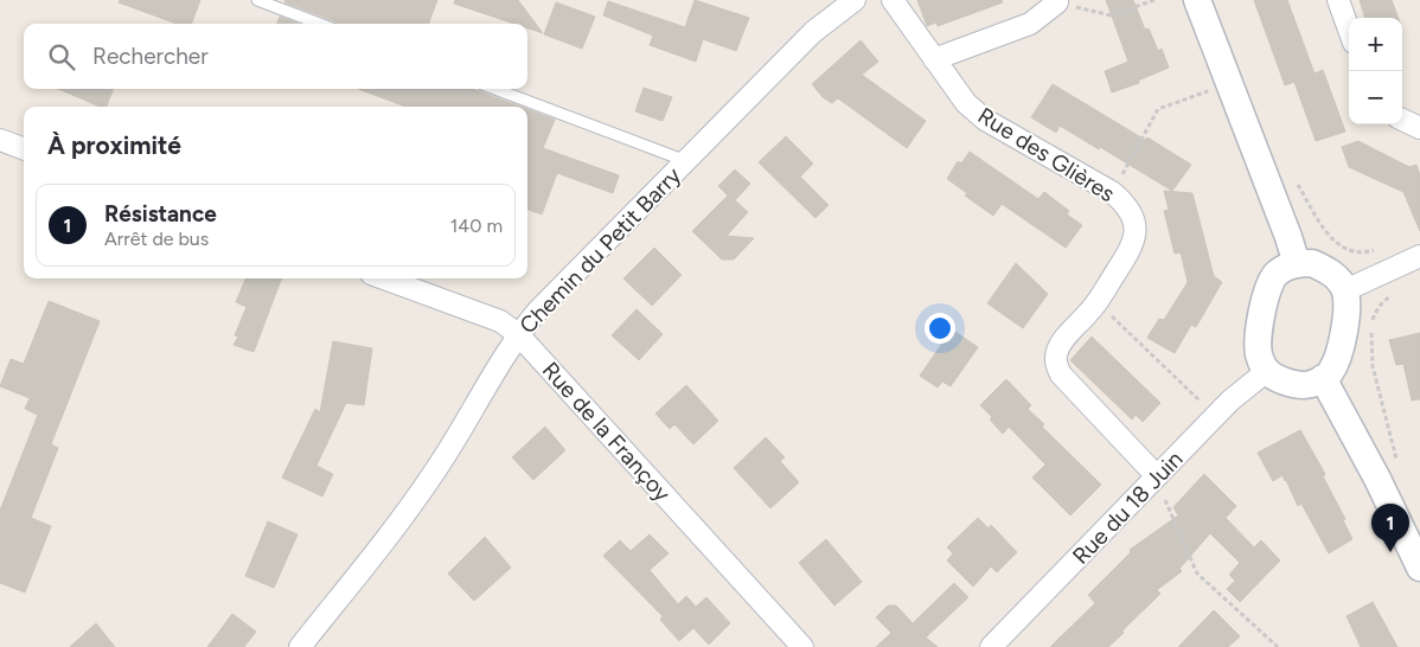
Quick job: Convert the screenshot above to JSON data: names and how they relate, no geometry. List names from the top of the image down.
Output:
{
  "streets": {
    "street": [
      "Rue des Glières",
      "Chemin du Petit Barry",
      "Rue de la Françoy",
      "Rue du 18 Juin"
    ]
  },
  "crossings": [
    ["Rue des Glières", "Rue du 18 Juin"],
    ["Chemin du Petit Barry", "Rue de la Françoy"]
  ],
  "page": {
    "map_buttons": ["+", "−"],
    "search": "Rechercher",
    "heading": "À proximité",
    "list": [
      {
        "mark": "1",
        "name": "Résistance",
        "note": "Arrêt de bus",
        "value": "140 m"
      }
    ],
    "pins": "1"
  }
}
